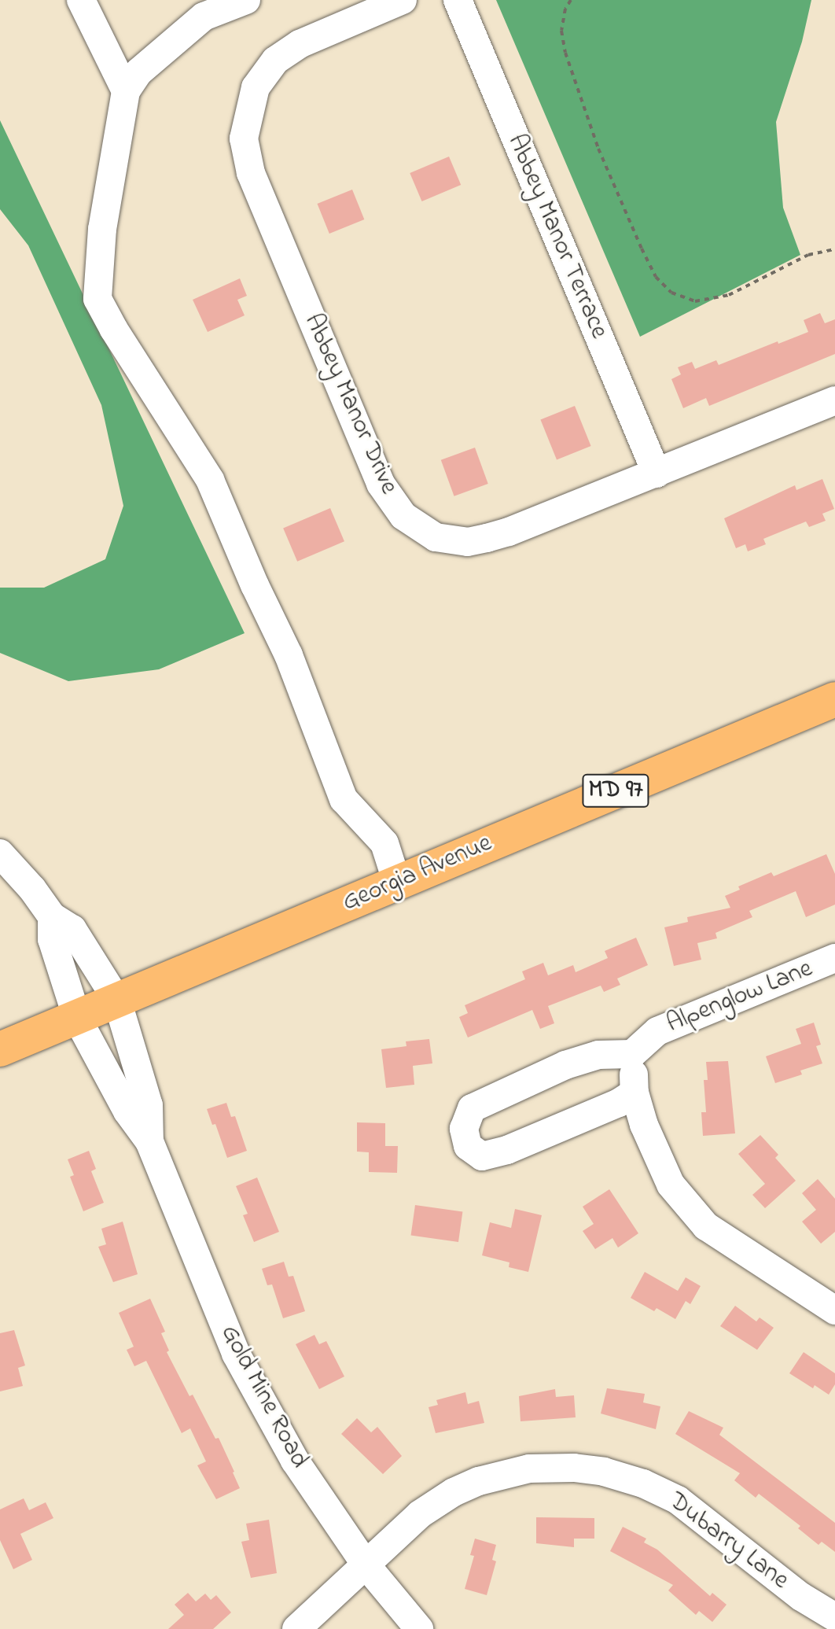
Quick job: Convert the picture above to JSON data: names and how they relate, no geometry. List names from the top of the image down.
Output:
{
  "streets": {
    "main road": ["MD 97", "Georgia Avenue"],
    "street": [
      "Abbey Manor Terrace",
      "Abbey Manor Drive",
      "Alpenglow Lane",
      "Gold Mine Road",
      "Dubarry Lane"
    ]
  },
  "crossings": [
    ["Abbey Manor Terrace", "Abbey Manor Drive"],
    ["Georgia Avenue", "Gold Mine Road"],
    ["Gold Mine Road", "Dubarry Lane"]
  ]
}
